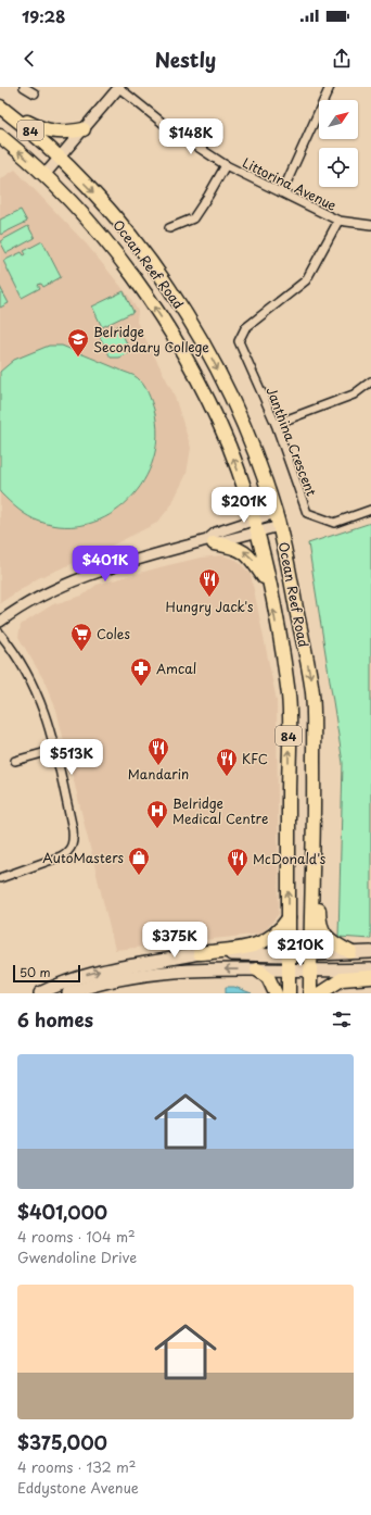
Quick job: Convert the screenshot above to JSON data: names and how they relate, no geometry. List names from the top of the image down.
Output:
{
  "streets": {
    "main road": ["84", "Ocean Reef Road"],
    "street": ["Littorina Avenue", "Janthina Crescent"]
  },
  "crossings": [
    ["Littorina Avenue", "Janthina Crescent"]
  ],
  "places": {
    "school or university": ["Belridge Secondary College"],
    "restaurant": [
      "Hungry Jack's",
      "Mandarin",
      "KFC",
      "McDonald's"
    ],
    "supermarket": ["Coles"],
    "pharmacy": ["Amcal"],
    "hospital": ["Belridge Medical Centre"],
    "shop": ["AutoMasters"]
  },
  "scale_bar": "50 m",
  "north": "top right",
  "page": {
    "status": "19:28",
    "header": "Nestly",
    "price": [
      "$148K",
      "$201K",
      "$401K",
      "$513K",
      "$375K",
      "$210K"
    ],
    "scale": "50 m",
    "heading": "6 homes",
    "list": [
      {
        "name": "$401,000",
        "note": "4 rooms · 104 m² · Gwendoline Drive"
      },
      {
        "name": "$375,000",
        "note": "4 rooms · 132 m² · Eddystone Avenue"
      }
    ]
  }
}
